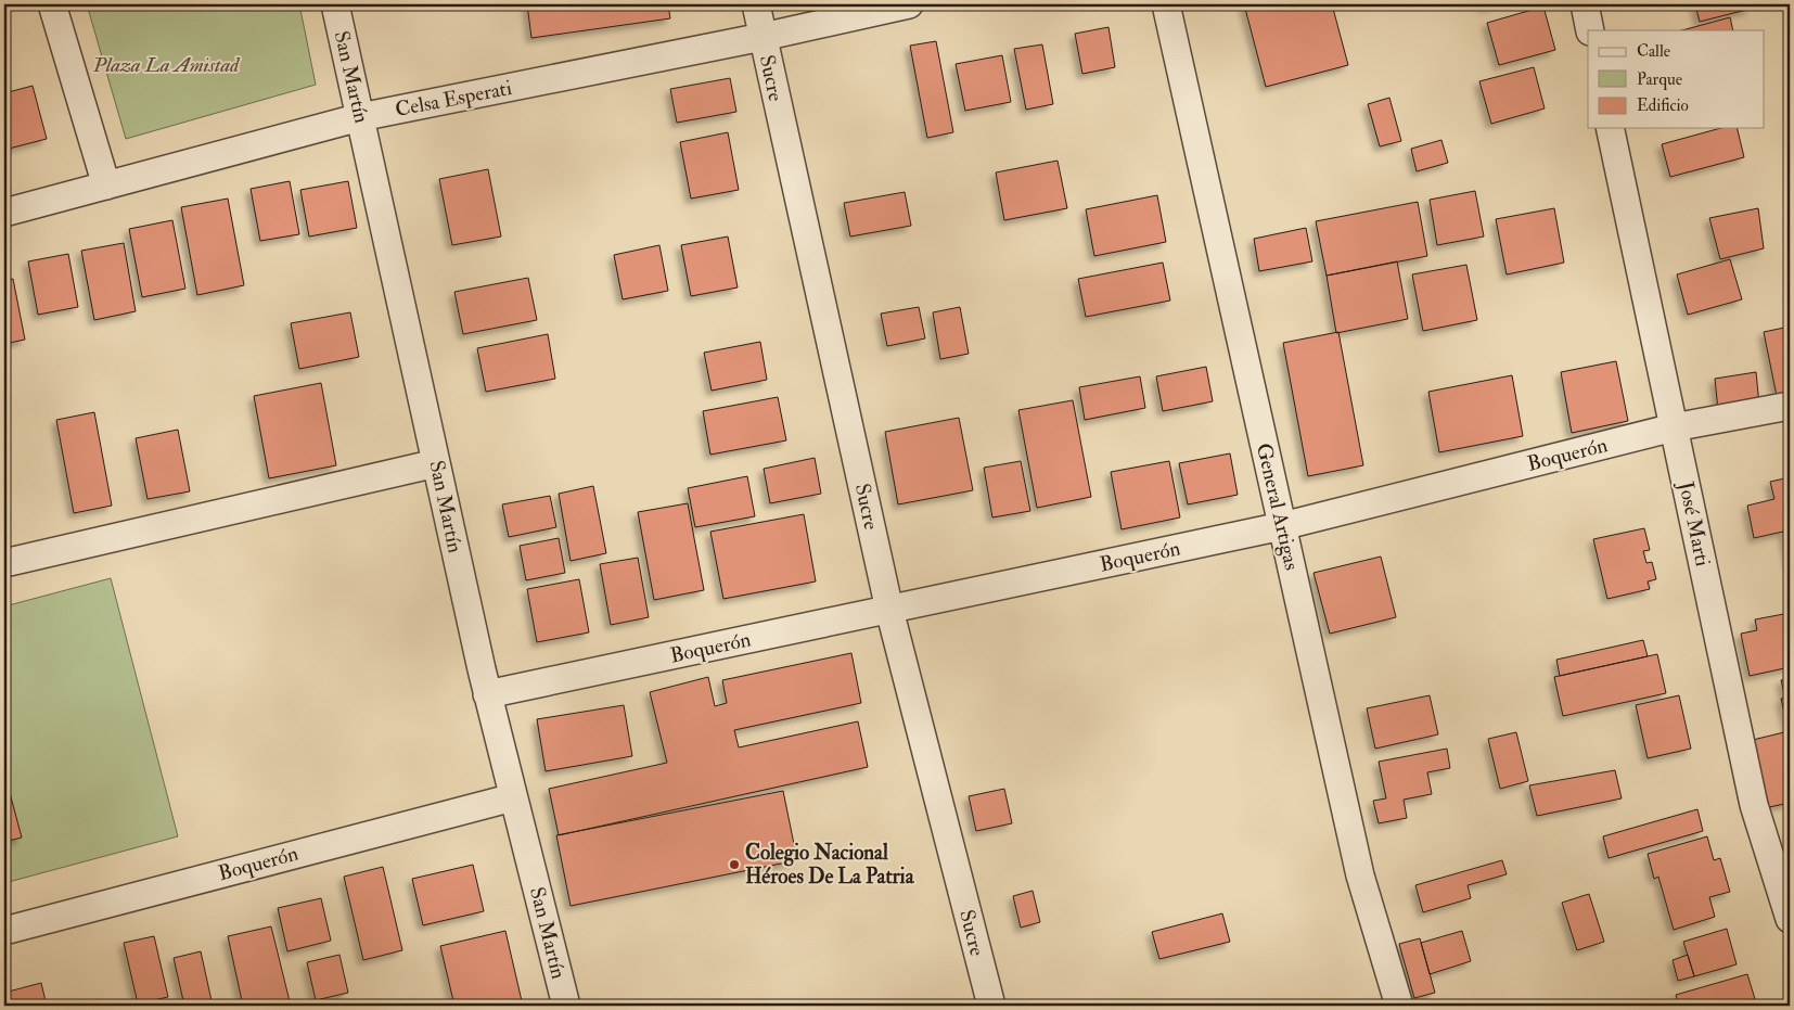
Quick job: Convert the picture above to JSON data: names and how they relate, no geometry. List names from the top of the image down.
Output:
{
  "streets": {
    "street": [
      "San Martín",
      "Sucre",
      "Celsa Esperati",
      "Boquerón",
      "General Artigas",
      "José Marti"
    ]
  },
  "crossings": [
    ["San Martín", "Celsa Esperati"],
    ["San Martín", "Boquerón"],
    ["Sucre", "Celsa Esperati"],
    ["Sucre", "Boquerón"],
    ["Boquerón", "General Artigas"],
    ["Boquerón", "José Marti"]
  ],
  "parks": ["Plaza La Amistad"],
  "places": ["Colegio Nacional Héroes De La Patria"],
  "legend": ["Calle", "Parque", "Edificio"]
}
